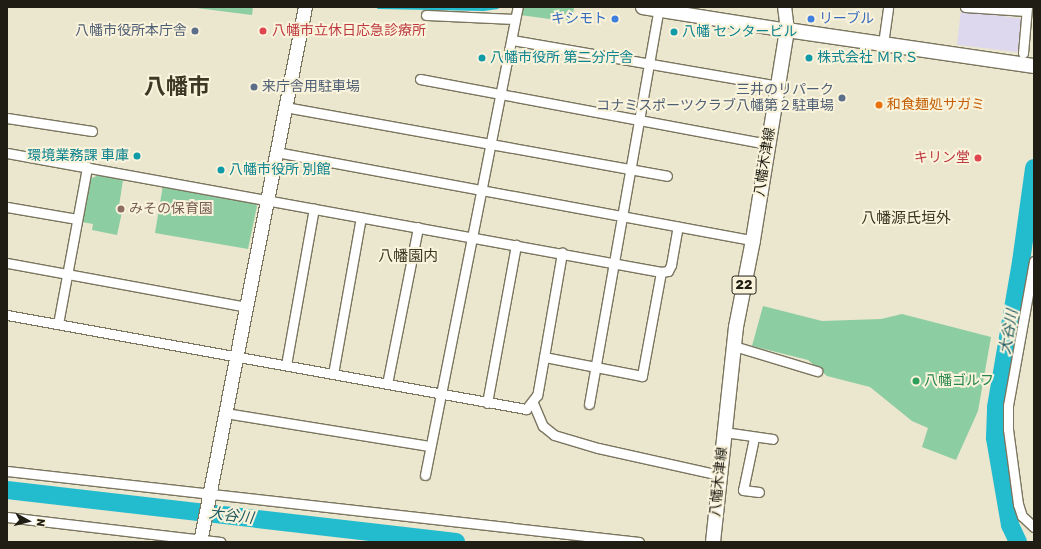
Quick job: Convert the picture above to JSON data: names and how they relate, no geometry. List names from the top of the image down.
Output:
{
  "streets": {
    "main road": ["八幡木津線", "22"]
  },
  "districts": ["八幡市", "八幡源氏垣外", "八幡園内"],
  "water": ["大谷川"],
  "places": [
    "キシモト",
    "リーブル",
    "八幡市役所本庁舎",
    "八幡市立休日応急診療所",
    "八幡 センタービル",
    "八幡市役所 第二分庁舎",
    "株式会社 ＭＲＳ",
    "来庁舎用駐車場",
    "三井のリパーク コナミスポーツクラブ八幡第２駐車場",
    "和食麺処サガミ",
    "環境業務課 車庫",
    "キリン堂",
    "八幡市役所 別館",
    "みその保育園",
    "八幡ゴルフ"
  ],
  "north": "right"
}
